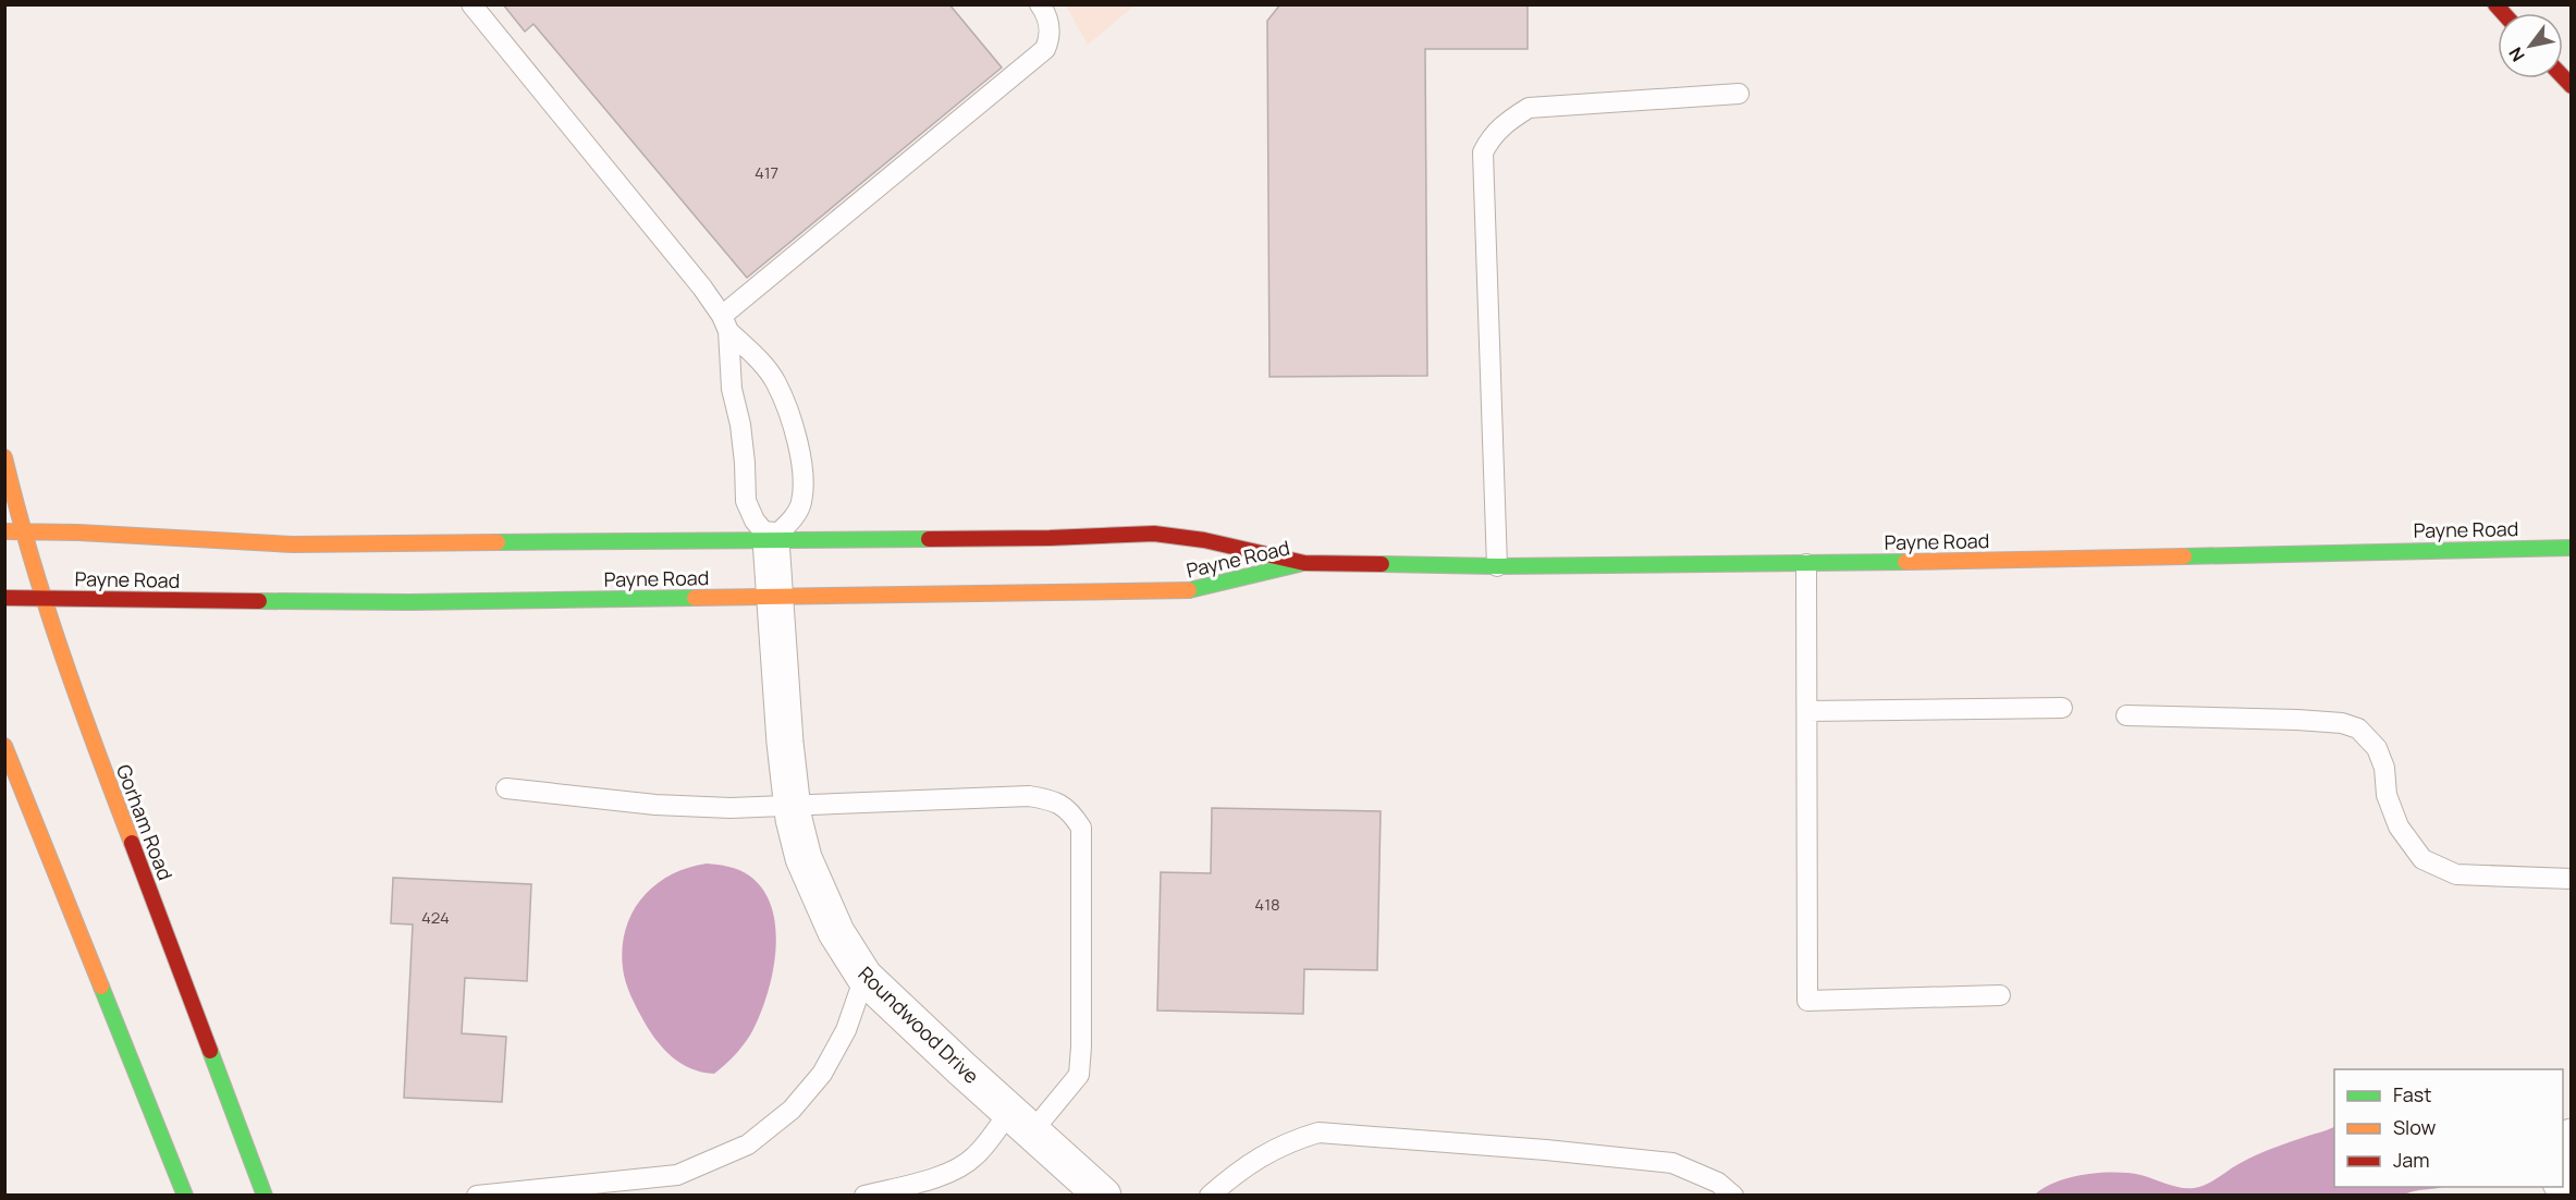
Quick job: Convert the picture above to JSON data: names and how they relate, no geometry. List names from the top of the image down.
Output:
{
  "streets": {
    "main road": ["Payne Road", "Gorham Road"],
    "street": ["Roundwood Drive"]
  },
  "crossings": [
    ["Payne Road", "Gorham Road"],
    ["Payne Road", "Roundwood Drive"]
  ],
  "house_numbers": ["417", "418", "424"],
  "legend": ["Fast", "Slow", "Jam"],
  "north": "bottom left"
}
